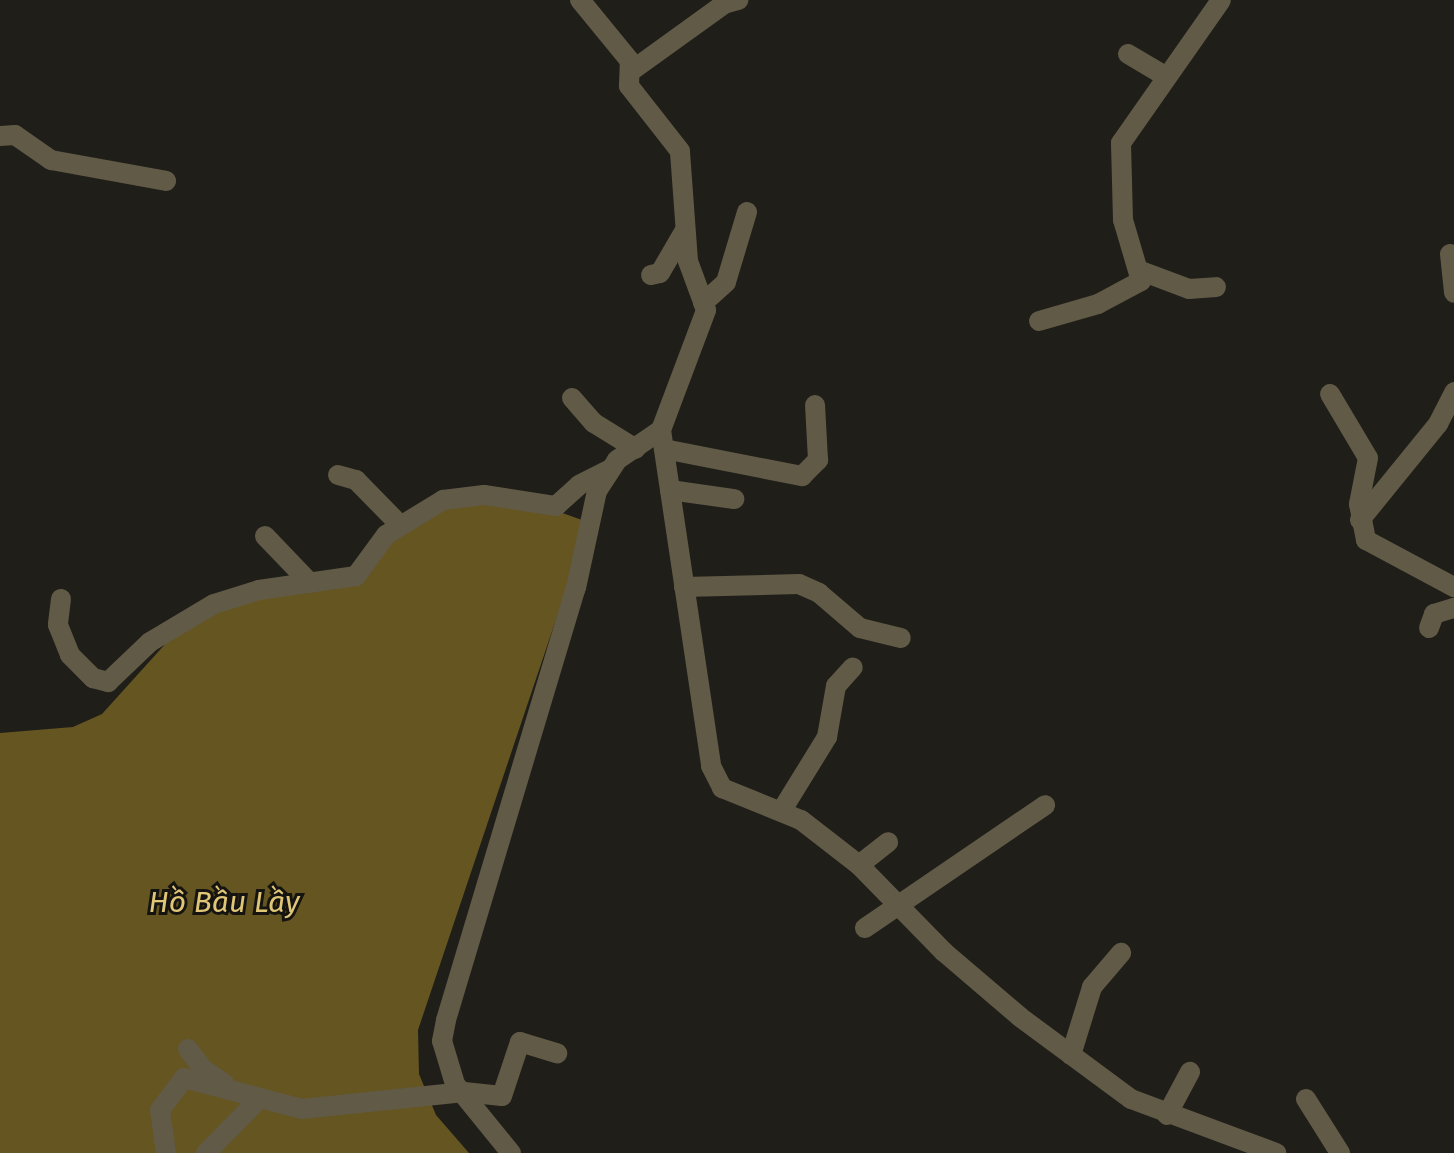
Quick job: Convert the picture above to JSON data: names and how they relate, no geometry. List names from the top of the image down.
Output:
{
  "water": ["Hồ Bầu Lầy"]
}
